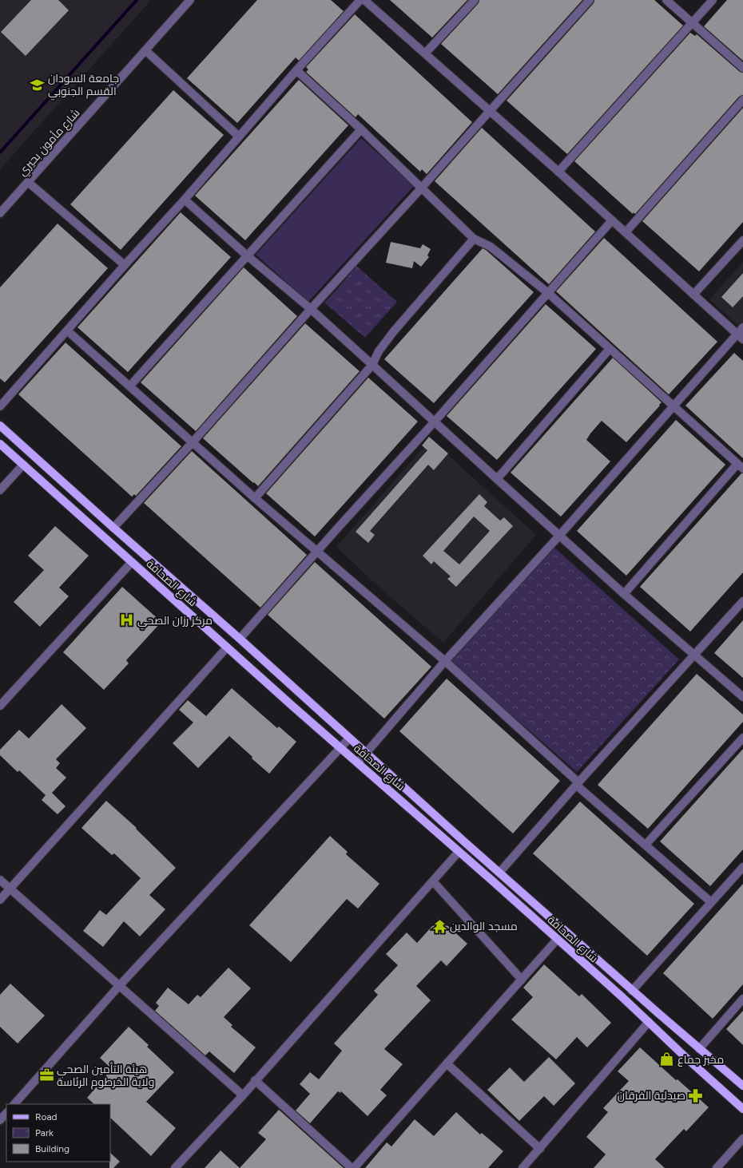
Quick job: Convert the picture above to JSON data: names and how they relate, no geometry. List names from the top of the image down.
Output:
{
  "streets": {
    "main road": ["شارع الصحافة"],
    "street": ["شارع مأمون بحيري"]
  },
  "places": {
    "school or university": ["جامعة السودان القسم الجنوبي"],
    "hospital": ["مركز رزان الصحي"],
    "temple": ["مسجد الوالدين"],
    "shop": ["مخبز جماع"],
    "office": ["هيئة التأمين الصحي ولاية الخرطوم الرئاسة"],
    "pharmacy": ["صيدلية الفرقان"]
  },
  "legend": ["Road", "Park", "Building"]
}
